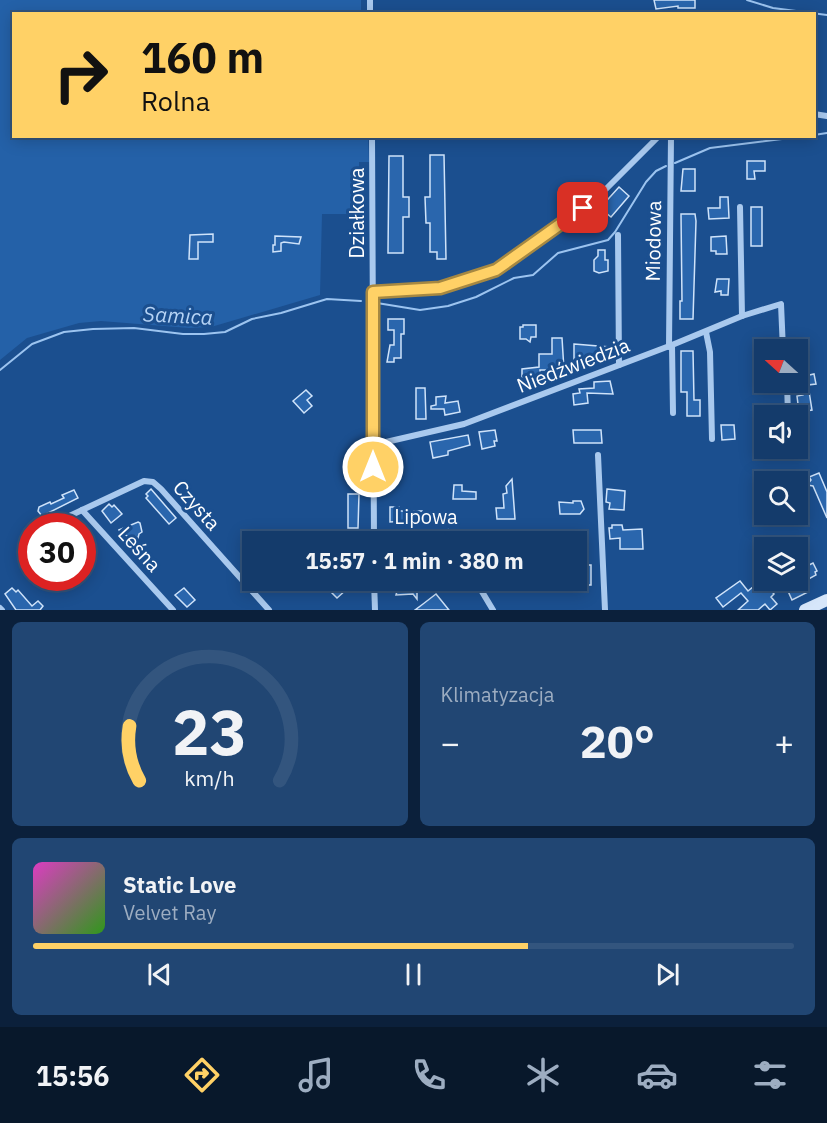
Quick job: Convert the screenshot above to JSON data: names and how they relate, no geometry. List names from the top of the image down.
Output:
{
  "streets": {
    "street": [
      "Działkowa",
      "Miodowa",
      "Niedźwiedzia",
      "Czysta",
      "Leśna"
    ]
  },
  "crossings": [
    ["Działkowa", "Niedźwiedzia"],
    ["Miodowa", "Niedźwiedzia"],
    ["Czysta", "Leśna"]
  ],
  "water": ["Samica"],
  "north": "left",
  "page": {
    "turn": ["160 m", "Rolna"],
    "limit": "30",
    "trip": "15:57 · 1 min · 380 m",
    "tile": "Klimatyzacja",
    "heat": ["−", "20°", "+"],
    "song": ["Static Love", "Velvet Ray"],
    "tabs": "15:56",
    "gauge": ["23", "km/h"]
  }
}
